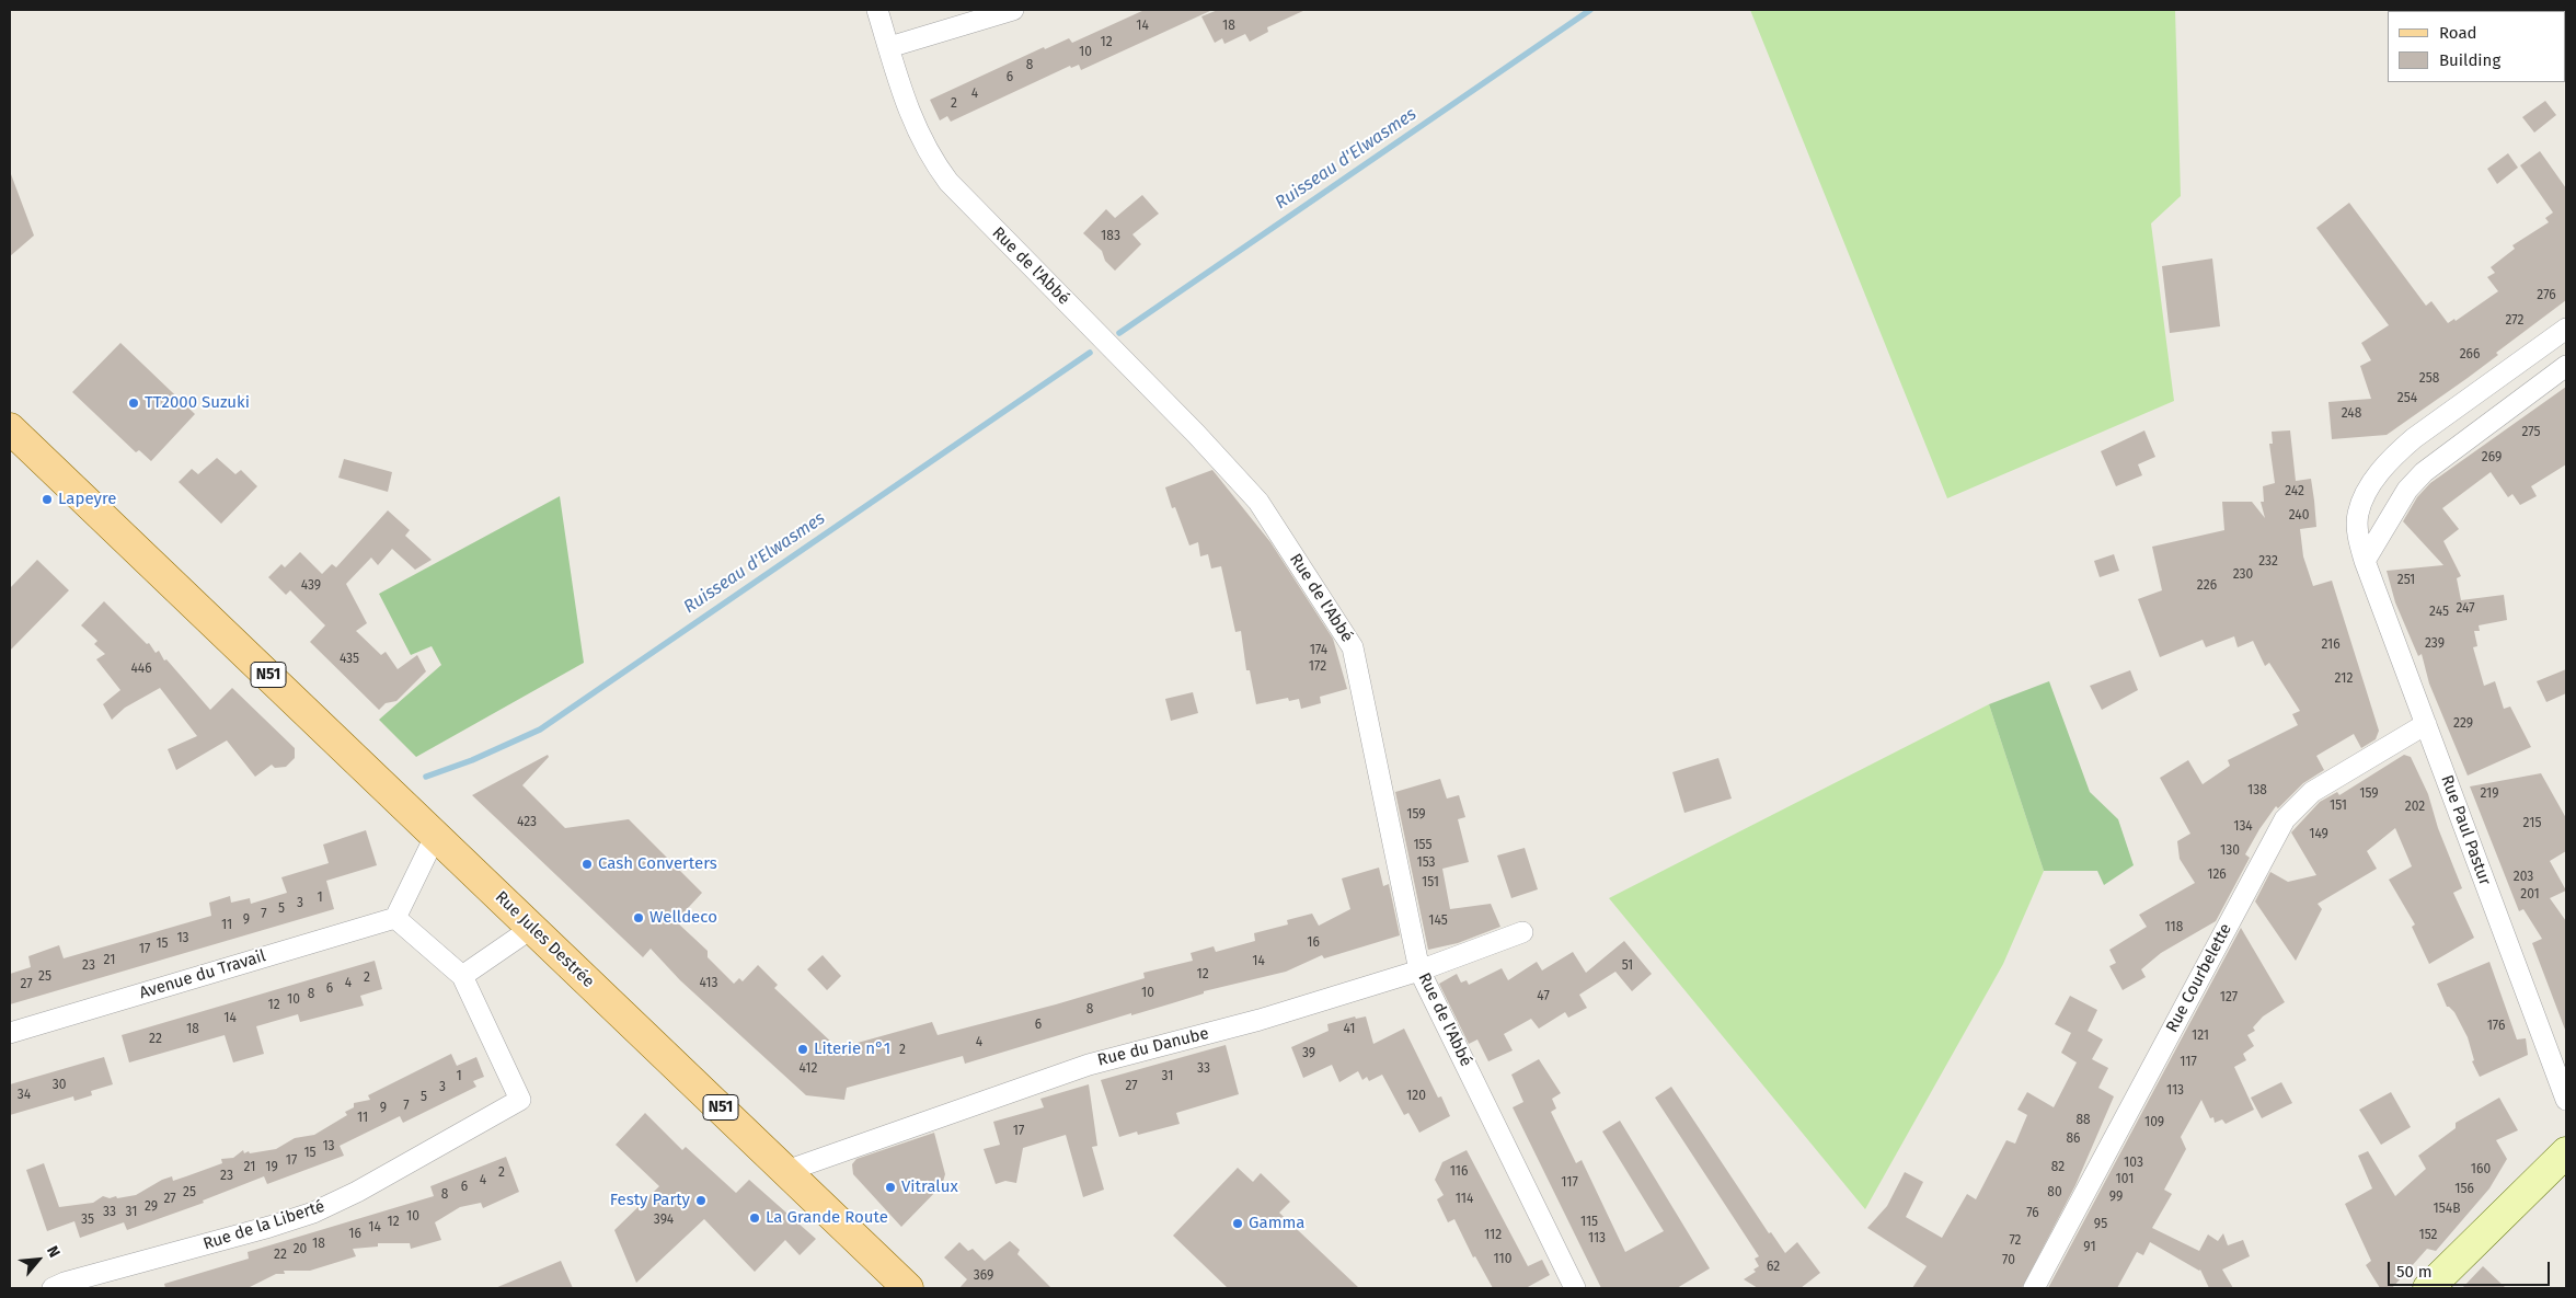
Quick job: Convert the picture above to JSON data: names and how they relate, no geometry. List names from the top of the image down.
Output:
{
  "streets": {
    "main road": ["N51", "Rue Jules Destrée"],
    "street": [
      "Rue de l'Abbé",
      "Rue Paul Pastur",
      "Avenue du Travail",
      "Rue Courbelette",
      "Rue du Danube",
      "Rue de la Liberté"
    ]
  },
  "crossings": [
    ["Rue de l'Abbé", "Rue du Danube"],
    ["Rue Paul Pastur", "Rue Courbelette"],
    ["Rue Jules Destrée", "Rue du Danube"]
  ],
  "water": ["Ruisseau d'Elwasmes"],
  "places": [
    "TT2000 Suzuki",
    "Lapeyre",
    "Cash Converters",
    "Welldeco",
    "Literie n°1",
    "Vitralux",
    "Festy Party",
    "La Grande Route",
    "Gamma"
  ],
  "house_numbers": [
    "14",
    "18",
    "12",
    "10",
    "8",
    "6",
    "4",
    "2",
    "183",
    "276",
    "272",
    "266",
    "258",
    "254",
    "248",
    "275",
    "269",
    "242",
    "240",
    "232",
    "230",
    "251",
    "439",
    "226",
    "247",
    "245",
    "239",
    "216",
    "174",
    "435",
    "172",
    "446",
    "212",
    "229",
    "138",
    "159",
    "219",
    "151",
    "202",
    "159",
    "423",
    "215",
    "134",
    "149",
    "155",
    "130",
    "153",
    "126",
    "203",
    "151",
    "201",
    "1",
    "3",
    "5",
    "7",
    "9",
    "145",
    "11",
    "118",
    "13",
    "16",
    "15",
    "17",
    "21",
    "14",
    "23",
    "51",
    "12",
    "25",
    "2",
    "4",
    "413",
    "27",
    "6",
    "10",
    "8",
    "47",
    "127",
    "10",
    "12",
    "8",
    "14",
    "6",
    "176",
    "18",
    "41",
    "121",
    "22",
    "4",
    "2",
    "39",
    "117",
    "412",
    "33",
    "1",
    "31",
    "30",
    "27",
    "3",
    "113",
    "34",
    "120",
    "5",
    "7",
    "9",
    "11",
    "88",
    "109",
    "17",
    "86",
    "13",
    "15",
    "17",
    "103",
    "21",
    "19",
    "82",
    "160",
    "116",
    "2",
    "23",
    "101",
    "4",
    "117",
    "6",
    "156",
    "25",
    "80",
    "8",
    "99",
    "27",
    "114",
    "29",
    "154B",
    "33",
    "31",
    "76",
    "10",
    "35",
    "394",
    "12",
    "115",
    "95",
    "14",
    "16",
    "112",
    "152",
    "113",
    "72",
    "18",
    "91",
    "20",
    "22",
    "110",
    "70",
    "62",
    "369"
  ],
  "legend": ["Road", "Building"],
  "scale_bar": "50 m",
  "north": "top right"
}
